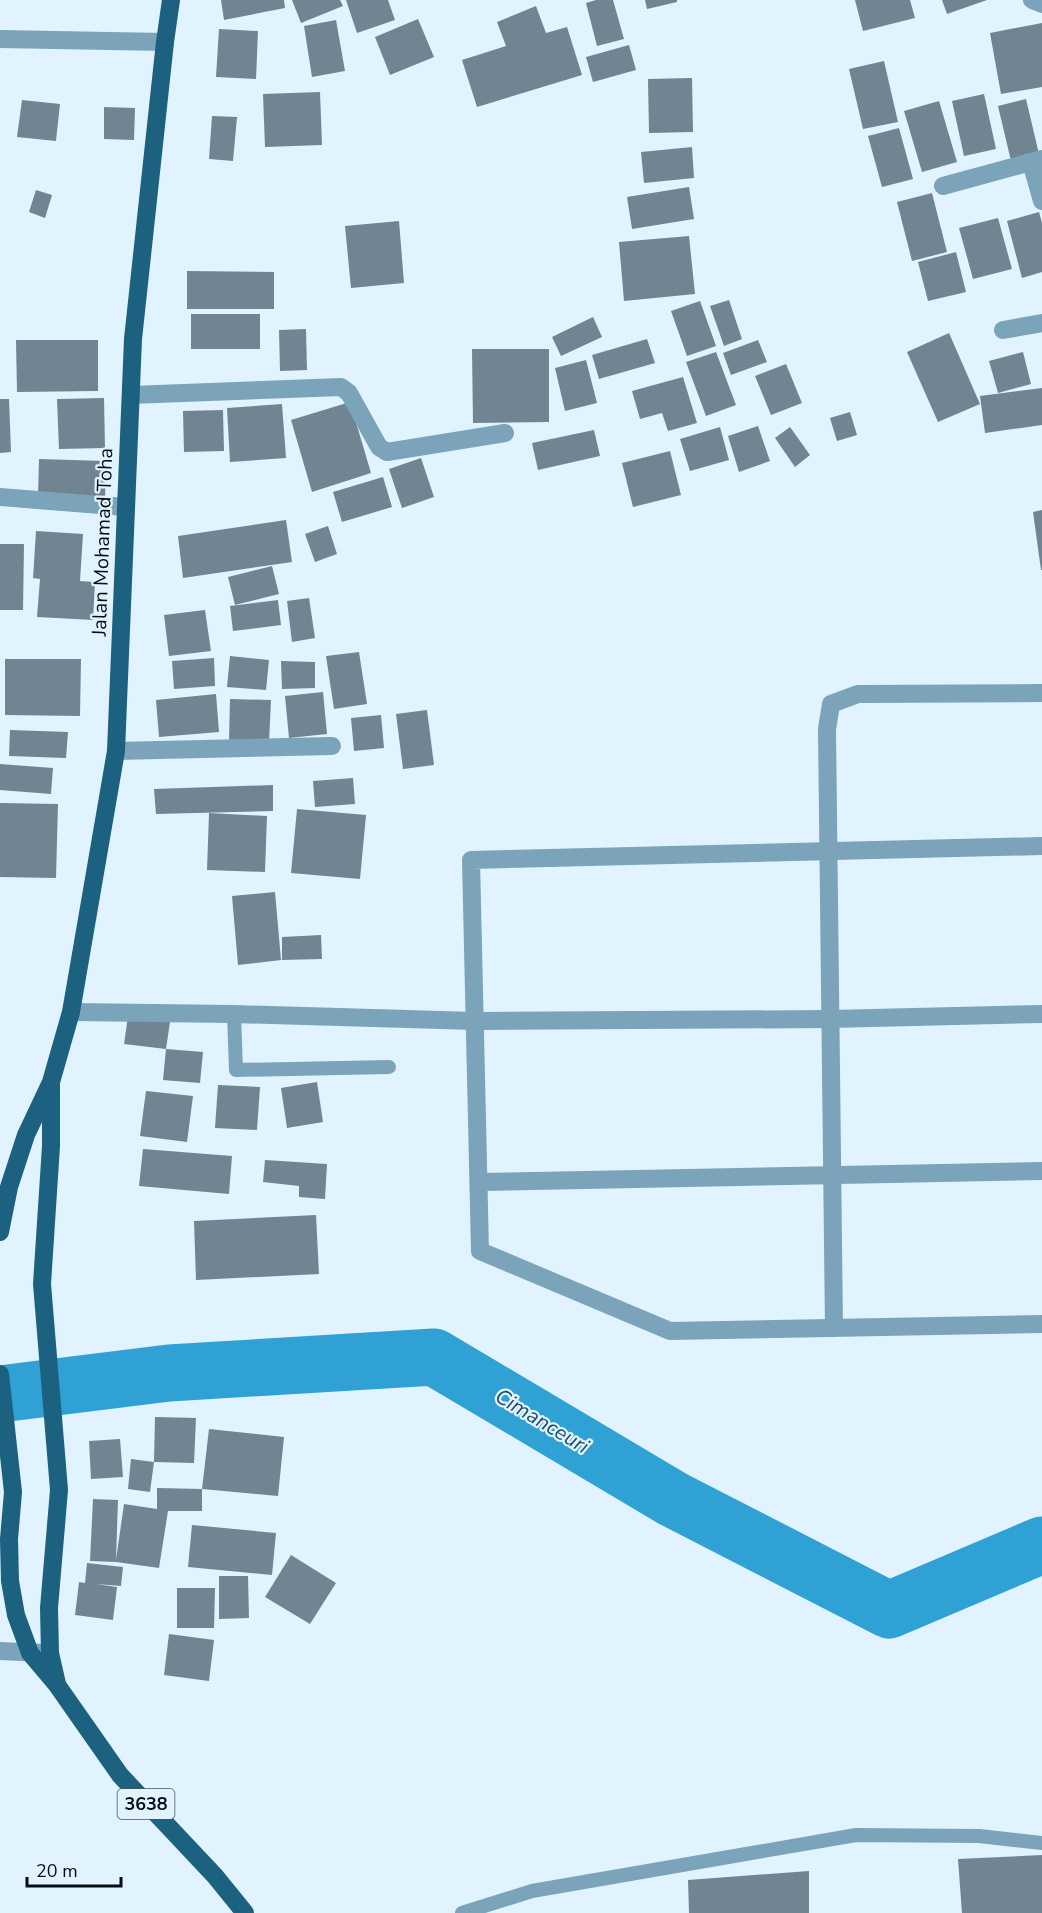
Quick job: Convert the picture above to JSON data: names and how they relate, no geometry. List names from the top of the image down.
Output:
{
  "streets": {
    "main road": ["Jalan Mohamad Toha", "3638"]
  },
  "crossings": [
    ["Jalan Mohamad Toha", "3638"]
  ],
  "water": ["Cimanceuri"],
  "scale_bar": "20 m"
}
